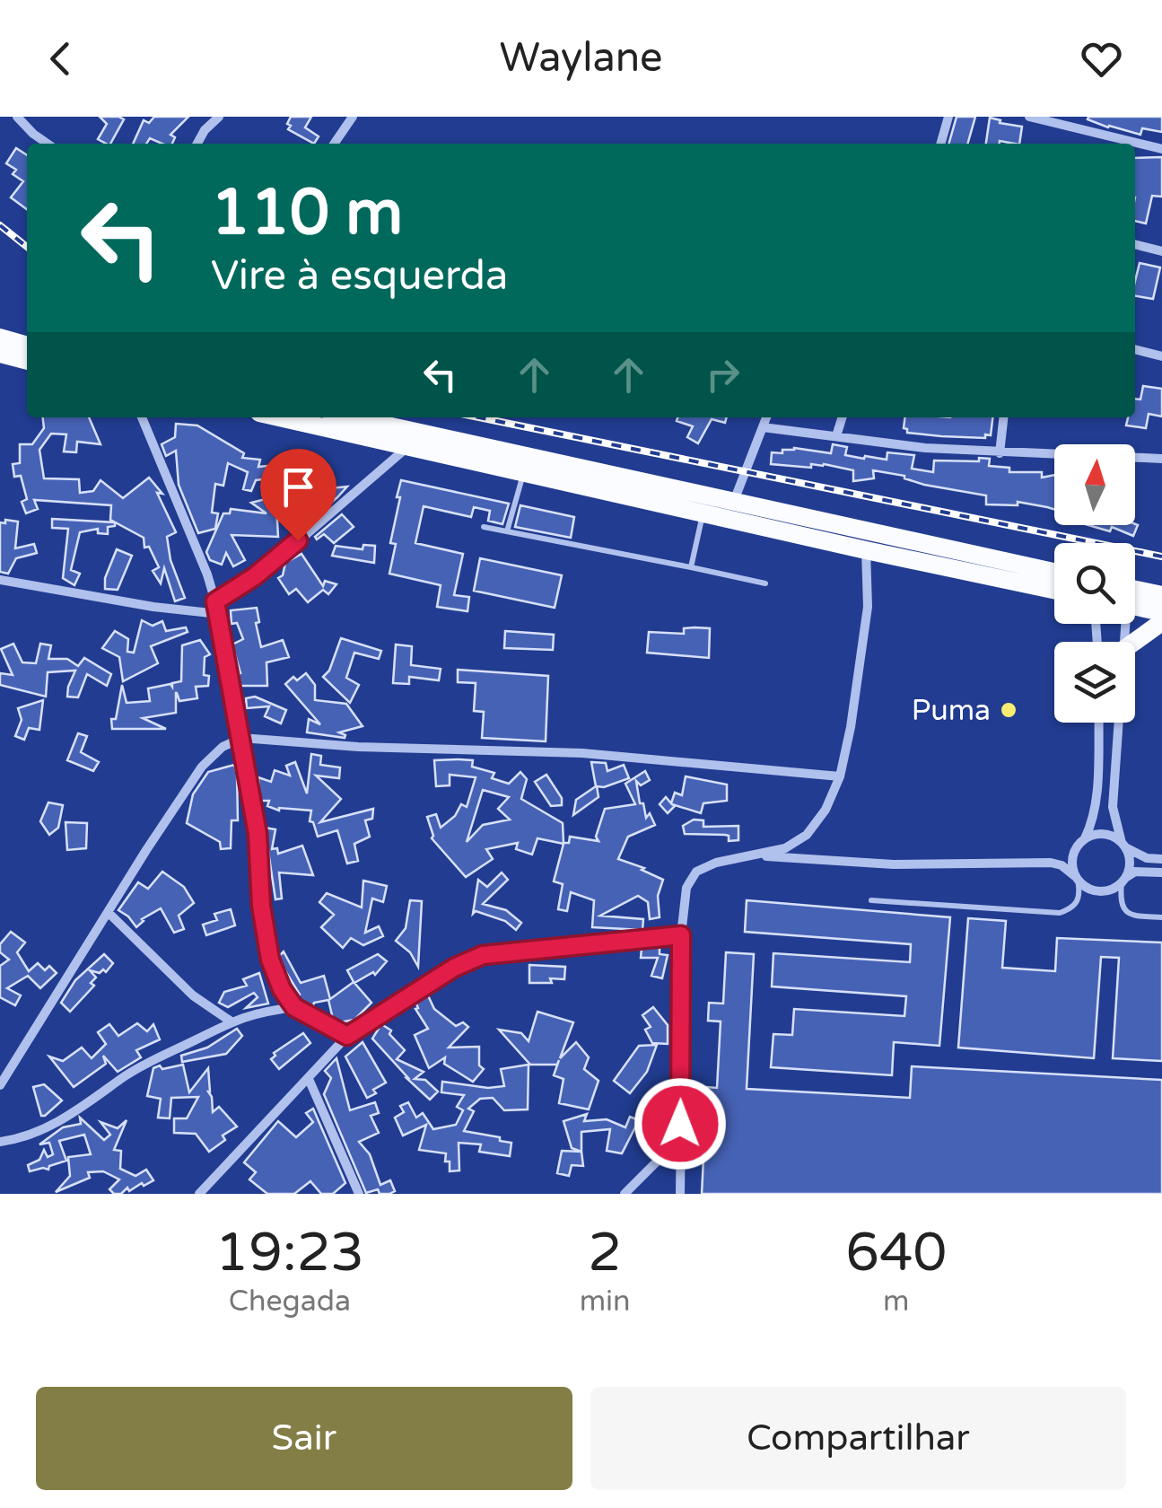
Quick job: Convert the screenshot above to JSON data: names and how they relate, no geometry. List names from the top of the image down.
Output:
{
  "places": ["Puma"],
  "north": "top",
  "page": {
    "header": "Waylane",
    "turn": ["110 m", "Vire à esquerda"],
    "eta": [
      "19:23",
      "Chegada",
      "2",
      "min",
      "640",
      "m"
    ],
    "buttons": ["Sair", "Compartilhar"]
  }
}
